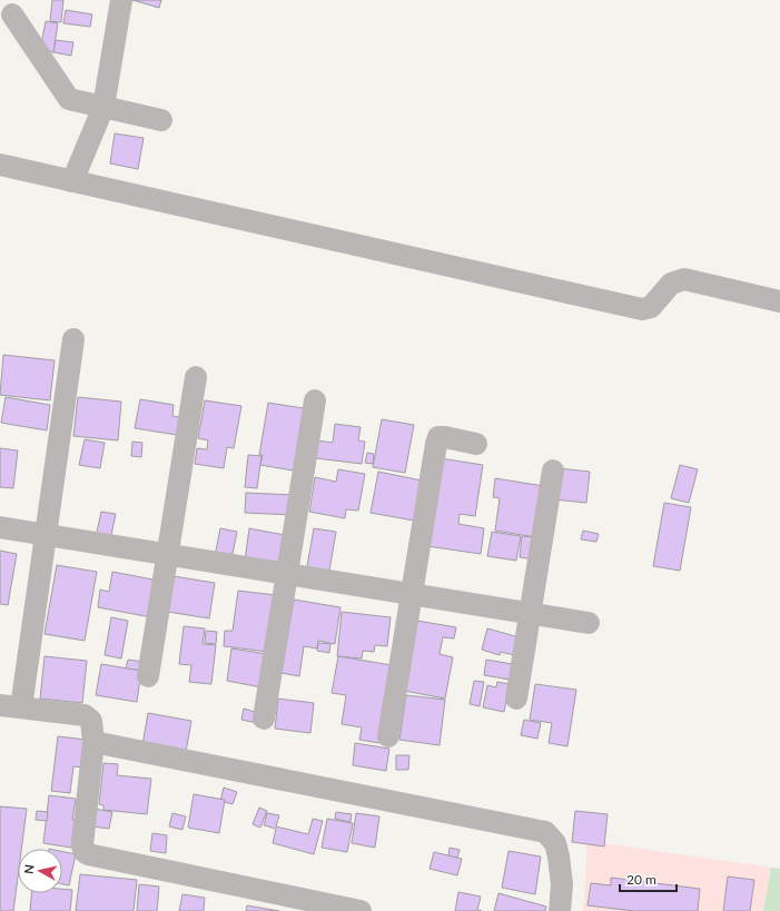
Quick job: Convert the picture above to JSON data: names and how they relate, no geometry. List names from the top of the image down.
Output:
{
  "scale_bar": "20 m",
  "north": "left"
}
